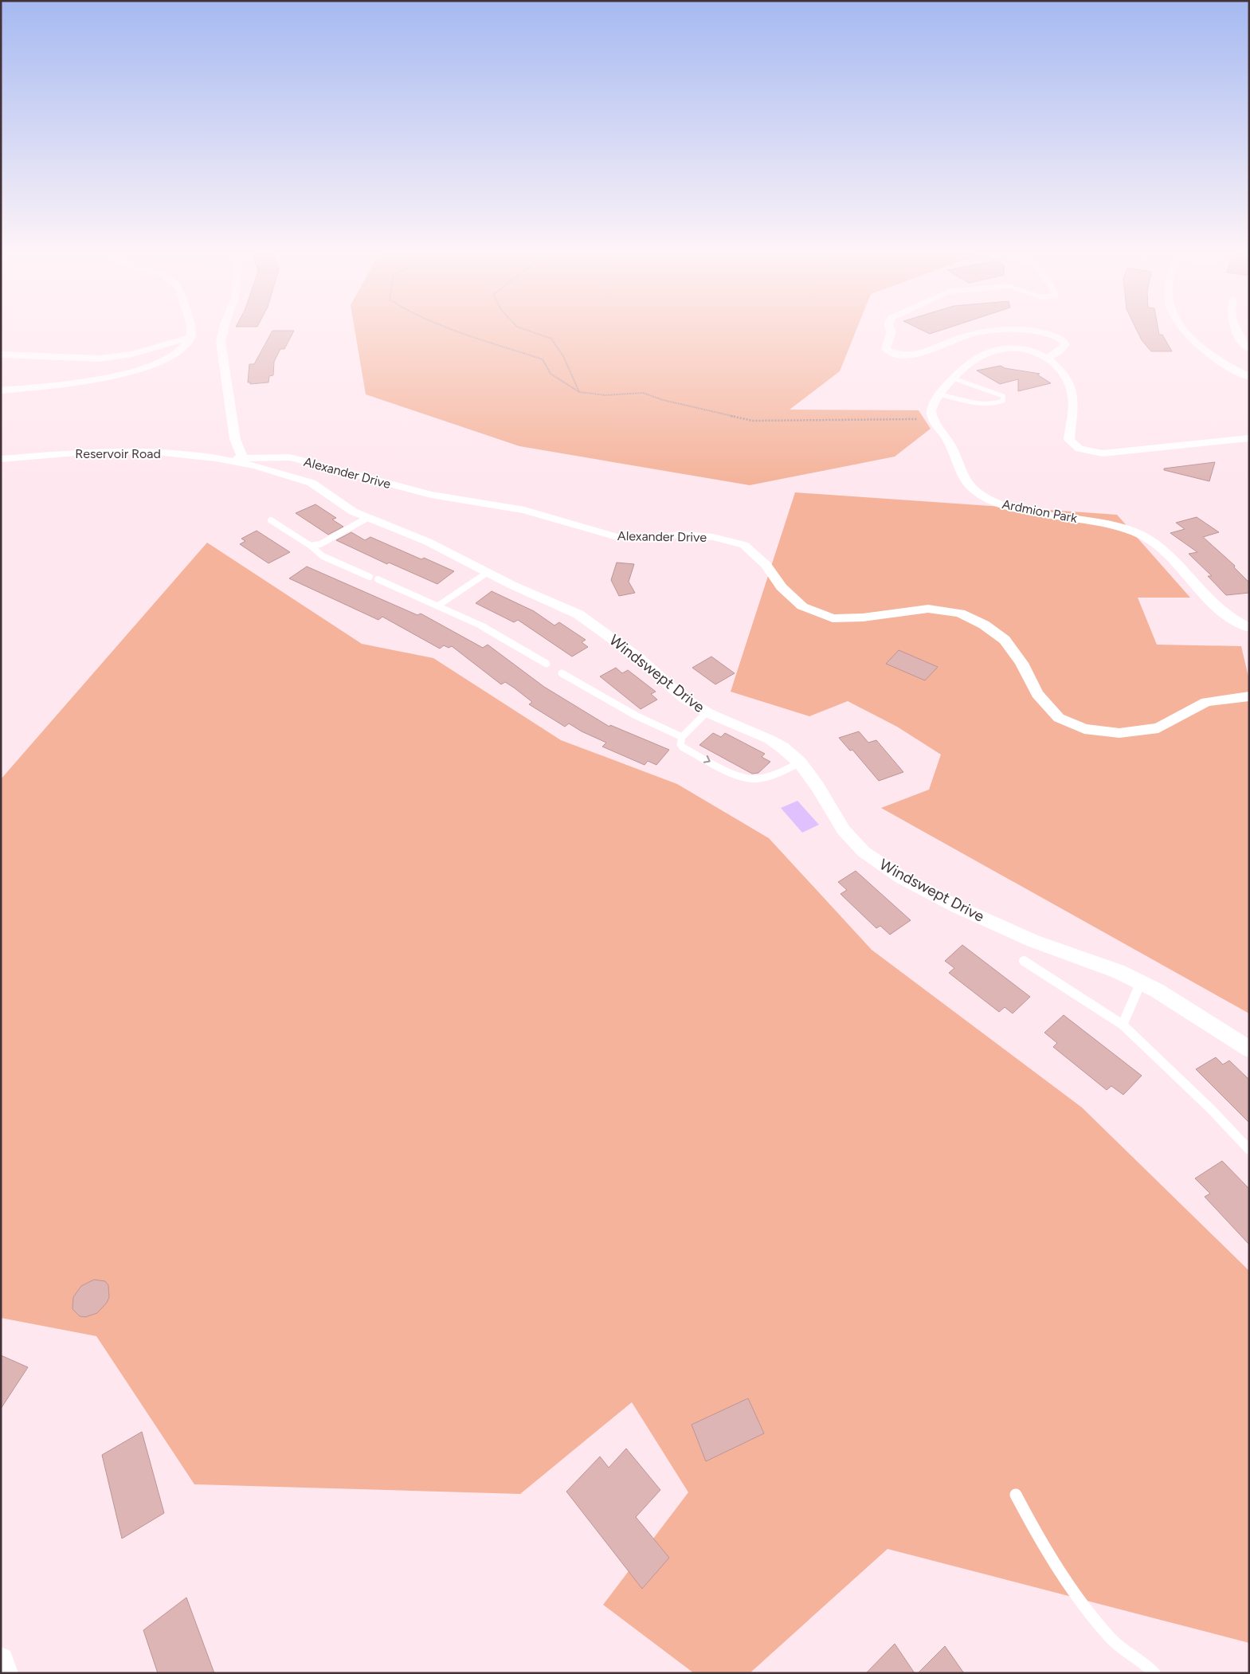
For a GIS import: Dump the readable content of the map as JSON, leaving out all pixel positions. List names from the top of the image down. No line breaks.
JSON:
{"streets":{"street":["Reservoir Road","Alexander Drive","Ardmion Park","Windswept Drive"]},"crossings":[["Reservoir Road","Alexander Drive"],["Reservoir Road","Windswept Drive"],["Alexander Drive","Windswept Drive"]]}
